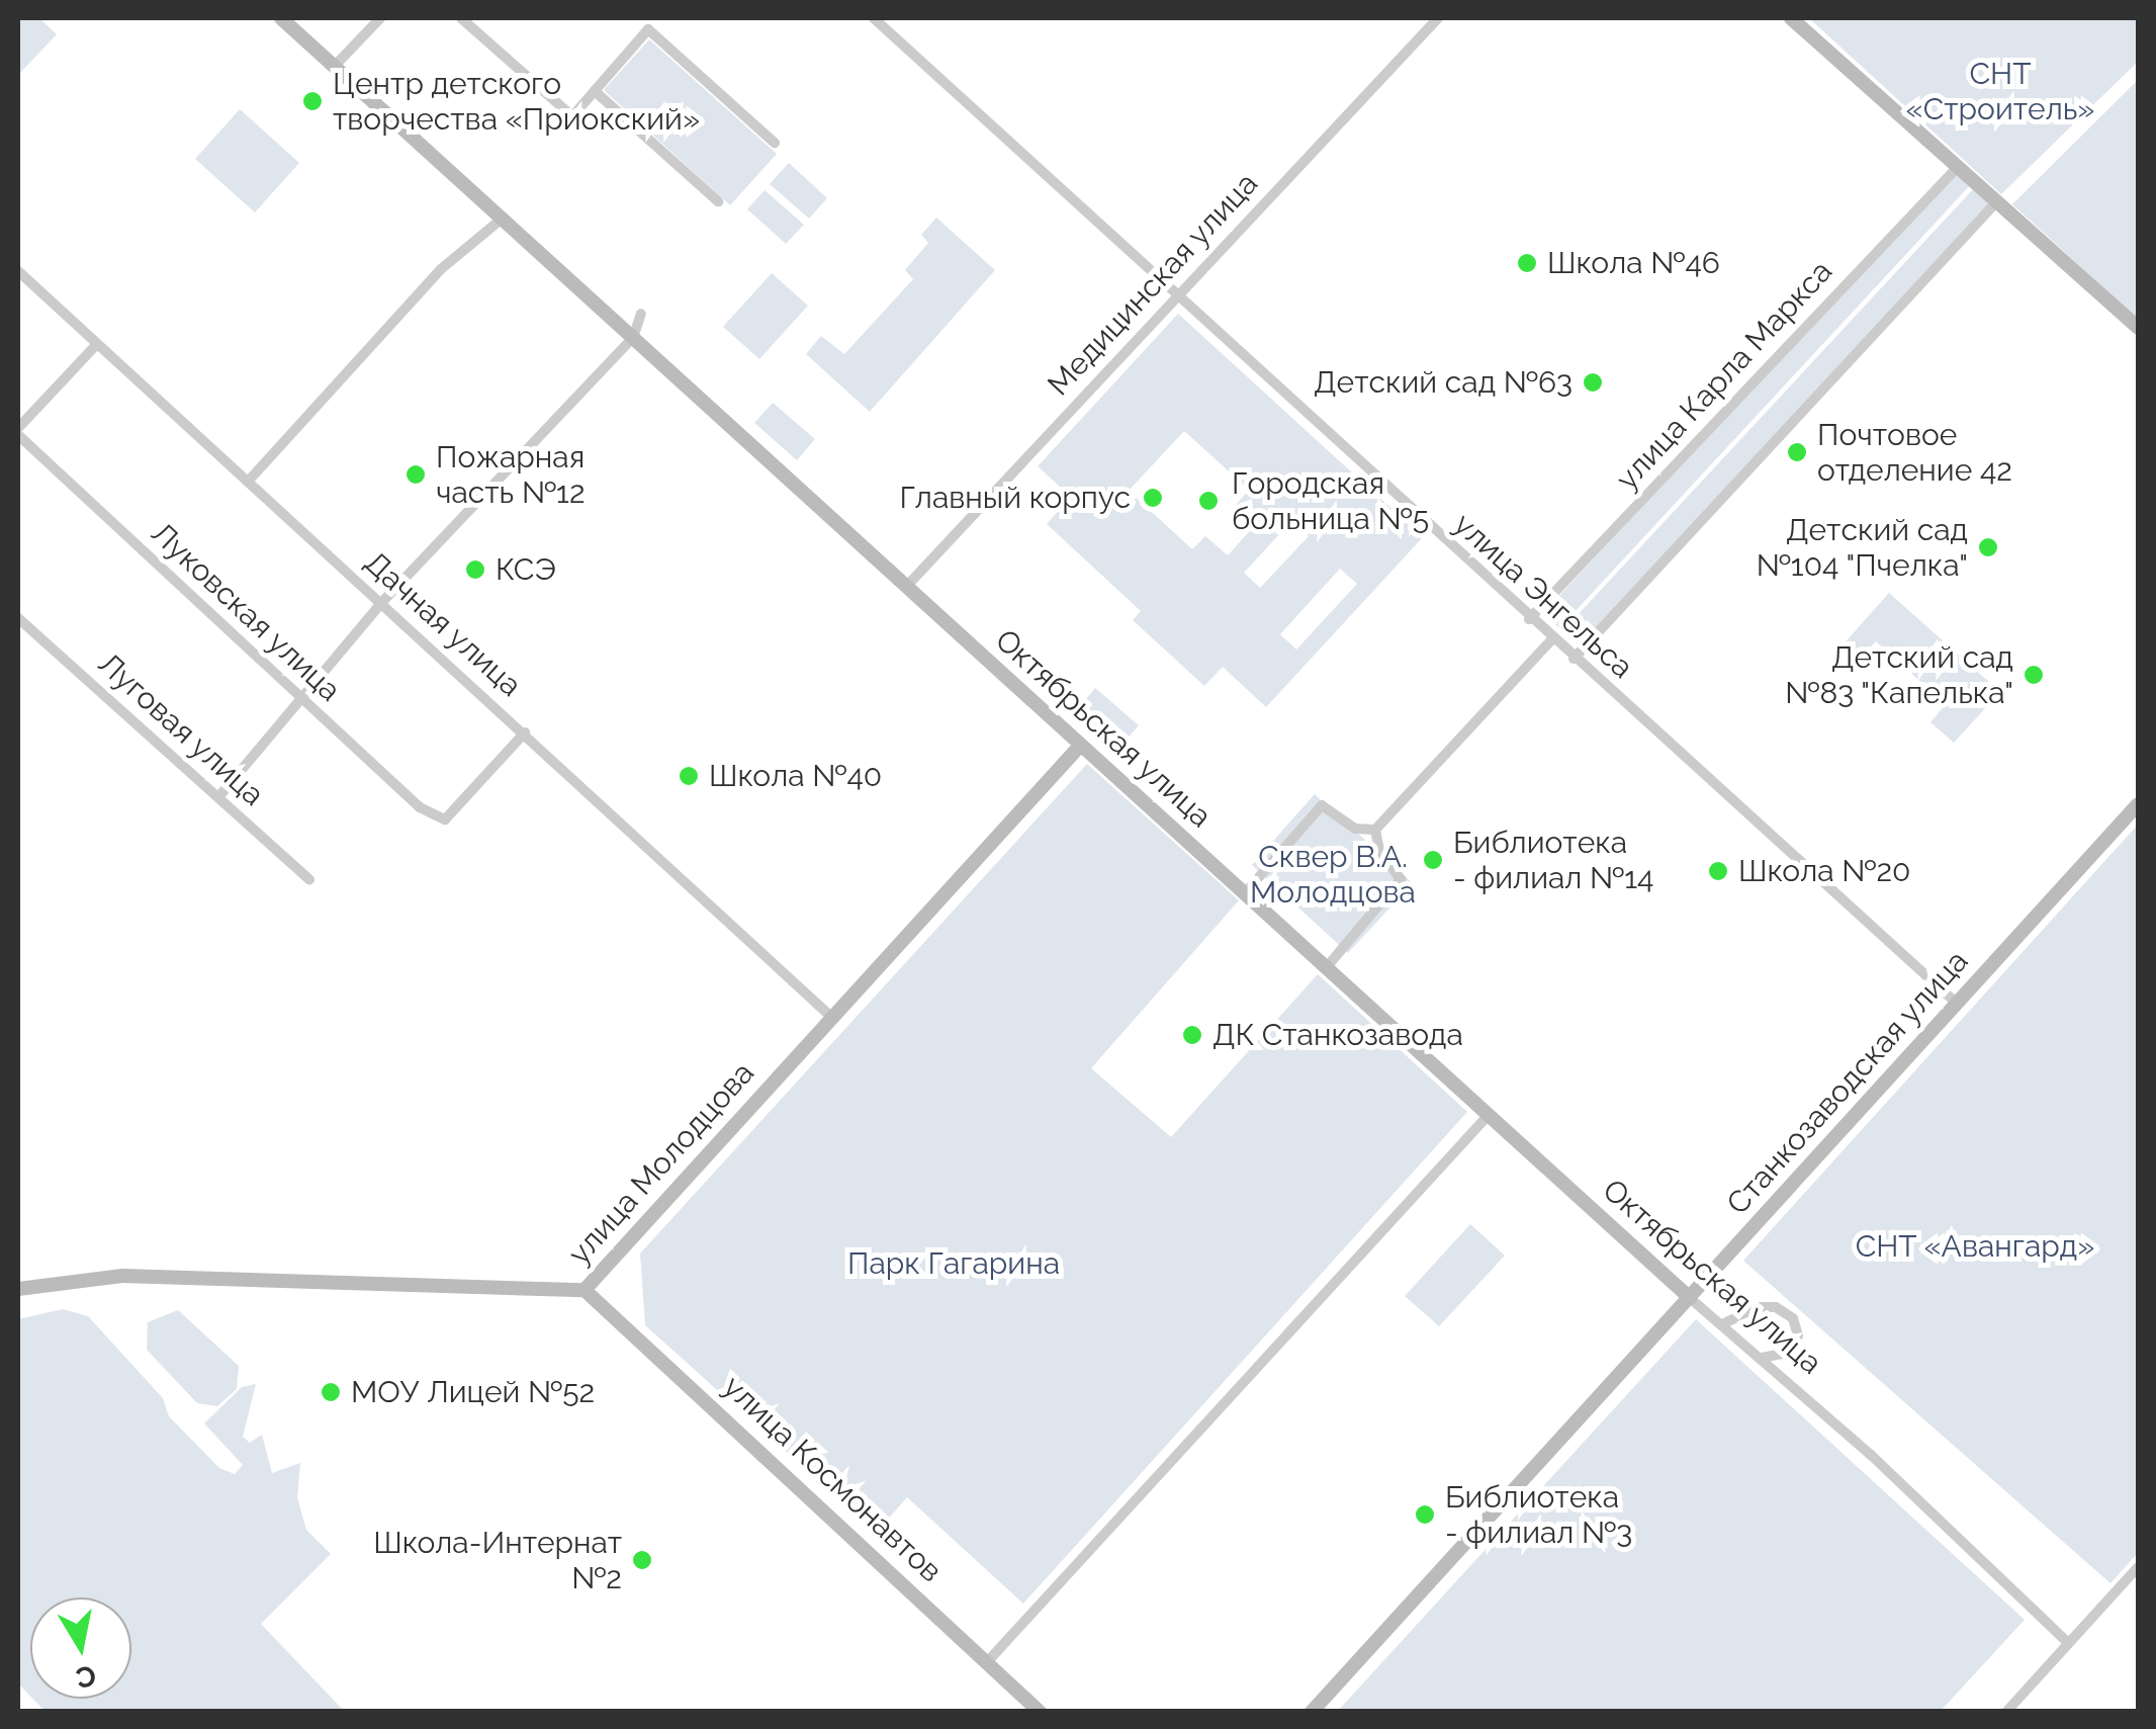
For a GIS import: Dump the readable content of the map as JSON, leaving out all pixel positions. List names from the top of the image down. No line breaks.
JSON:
{"streets":{"street":["Медицинская улица","улица Карла Маркса","улица Энгельса","Луковская улица","Дачная улица","Октябрьская улица","Луговая улица","Станкозаводская улица","улица Молодцова","улица Космонавтов"]},"crossings":[["Медицинская улица","улица Энгельса"],["Медицинская улица","Октябрьская улица"],["улица Карла Маркса","улица Энгельса"],["улица Энгельса","Станкозаводская улица"],["Луковская улица","Дачная улица"],["Дачная улица","улица Молодцова"],["Октябрьская улица","Станкозаводская улица"],["Октябрьская улица","улица Молодцова"],["улица Молодцова","улица Космонавтов"]],"parks":["СНТ «Строитель»","Сквер В.А. Молодцова","СНТ «Авангард»","Парк Гагарина"],"places":["Центр детского творчества «Приокский»","Школа №46","Детский сад №63","Почтовое отделение 42","Пожарная часть №12","Главный корпус","Городская больница №5","Детский сад №104 \"Пчелка\"","КСЭ","Детский сад №83 \"Капелька\"","Школа №40","Библиотека - филиал №14","Школа №20","ДК Станкозавода","МОУ Лицей №52","Библиотека - филиал №3","Школа-Интернат №2"],"north":"bottom"}
